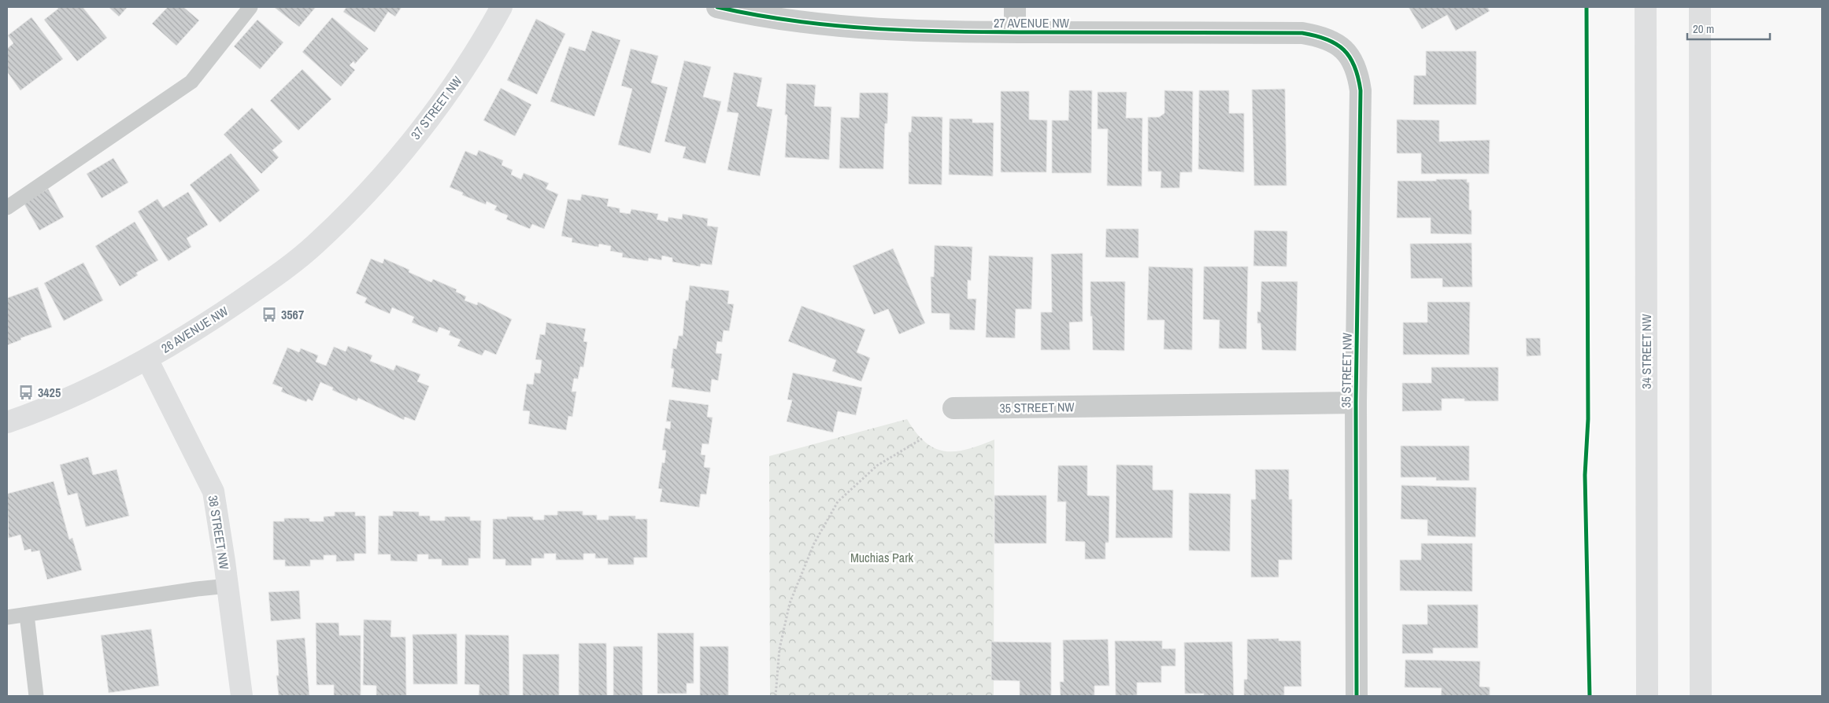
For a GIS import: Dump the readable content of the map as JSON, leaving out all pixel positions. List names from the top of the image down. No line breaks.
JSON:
{"streets":{"main road":["37 STREET NW","26 AVENUE NW","34 STREET NW","38 STREET NW"],"street":["27 AVENUE NW","35 STREET NW"]},"crossings":[["27 AVENUE NW","35 STREET NW"],["37 STREET NW","26 AVENUE NW"],["26 AVENUE NW","38 STREET NW"]],"parks":["Muchias Park"],"places":{"bus stop":["3567","3425"]},"scale_bar":"20 m"}
